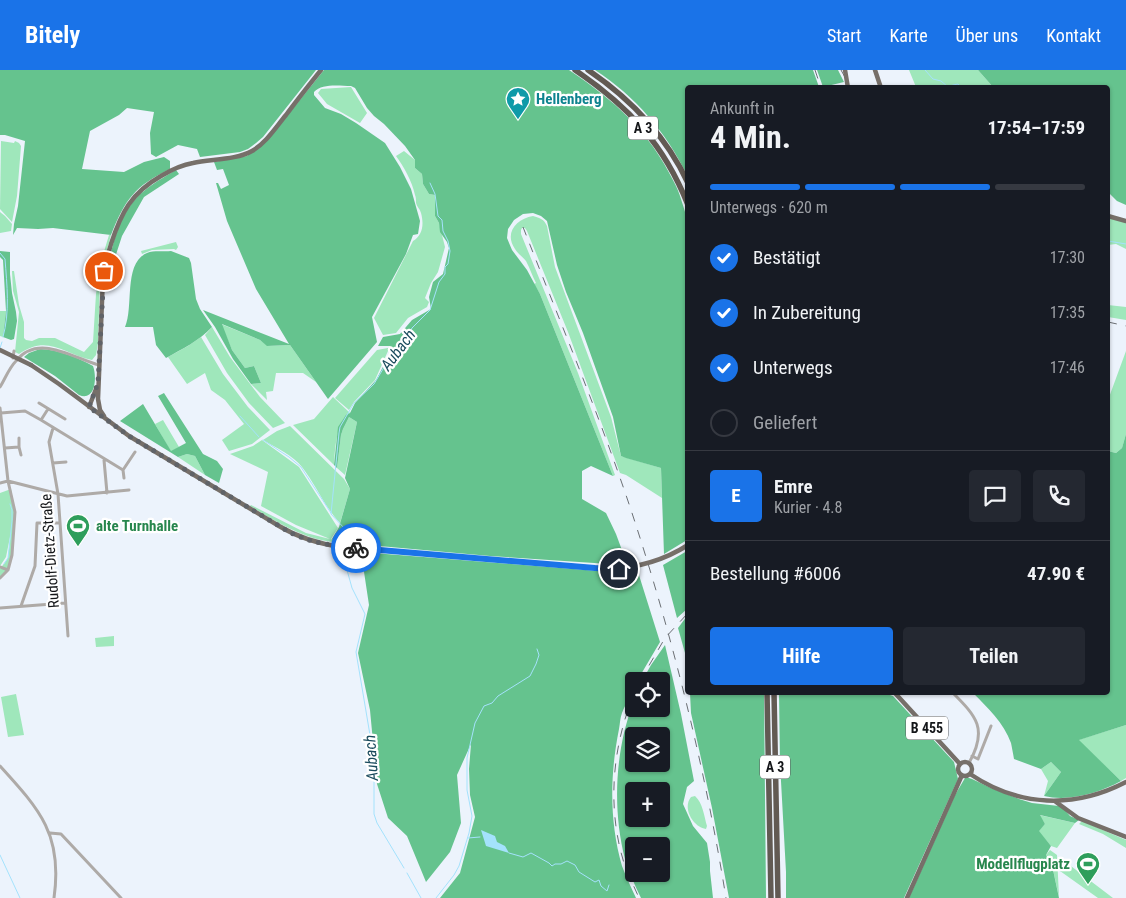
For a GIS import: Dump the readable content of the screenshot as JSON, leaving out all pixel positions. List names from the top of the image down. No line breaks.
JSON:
{"streets":{"highway":["A 3"],"main road":["B 455"],"street":["Rudolf-Dietz-Straße"]},"water":["Aubach"],"places":{"place":["Hellenberg"],"sports":["alte Turnhalle","Modellflugplatz"]},"page":{"header":"Bitely","nav":["Start","Karte","Über uns","Kontakt"],"heading":["4 Min.","Ankunft in","17:54–17:59"],"panel":["Emre","Kurier · 4.8","Bestellung #6006","47.90 €"],"bar":"Unterwegs · 620 m","list":[["Bestätigt","17:30"],["In Zubereitung","17:35"],["Unterwegs","17:46"],"Geliefert"],"round":"E","buttons":["Hilfe","Teilen"],"map_buttons":["+","−"]}}
